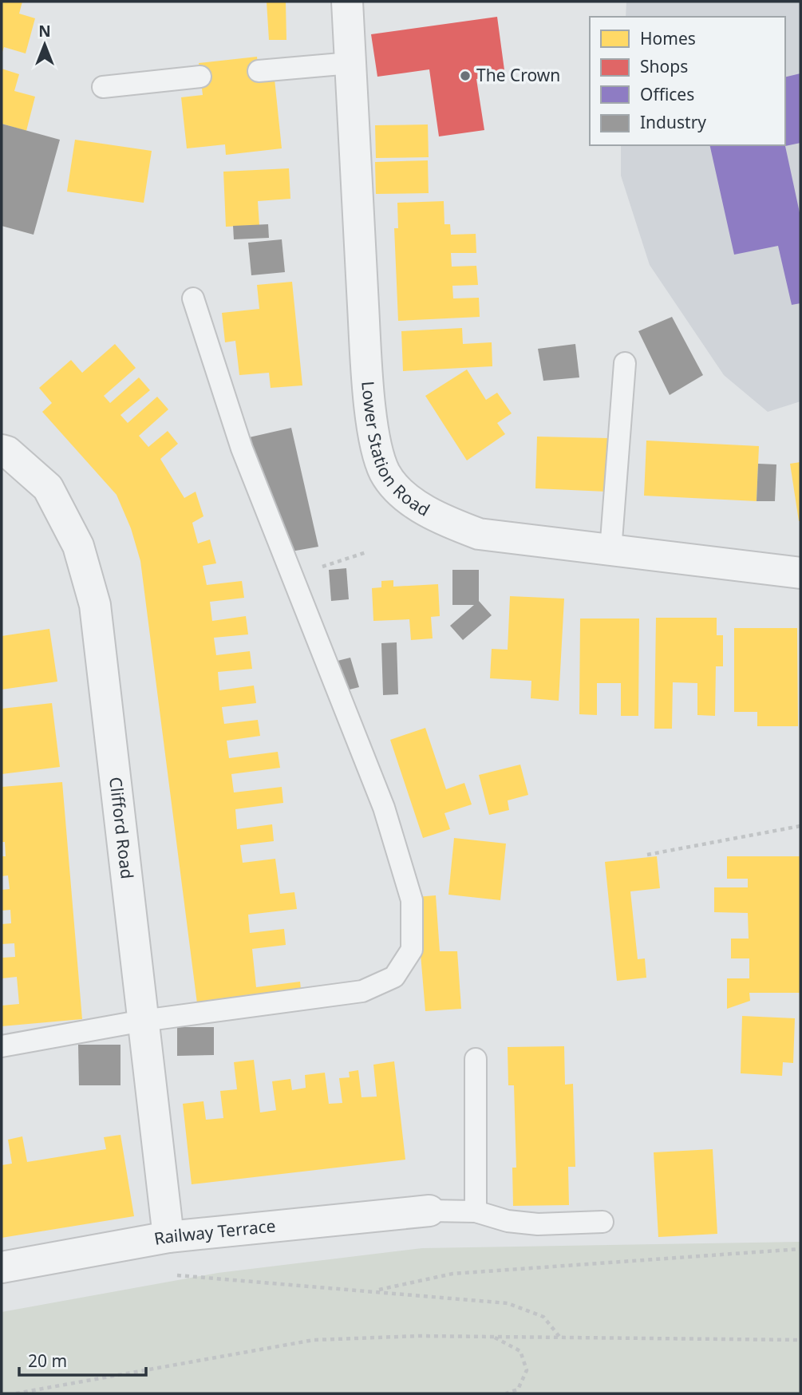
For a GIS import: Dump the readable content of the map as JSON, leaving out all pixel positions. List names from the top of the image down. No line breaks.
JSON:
{"streets":{"street":["Lower Station Road","Clifford Road","Railway Terrace"]},"crossings":[["Clifford Road","Railway Terrace"]],"places":["The Crown"],"legend":["Homes","Shops","Offices","Industry"],"scale_bar":"20 m","north":"top"}
